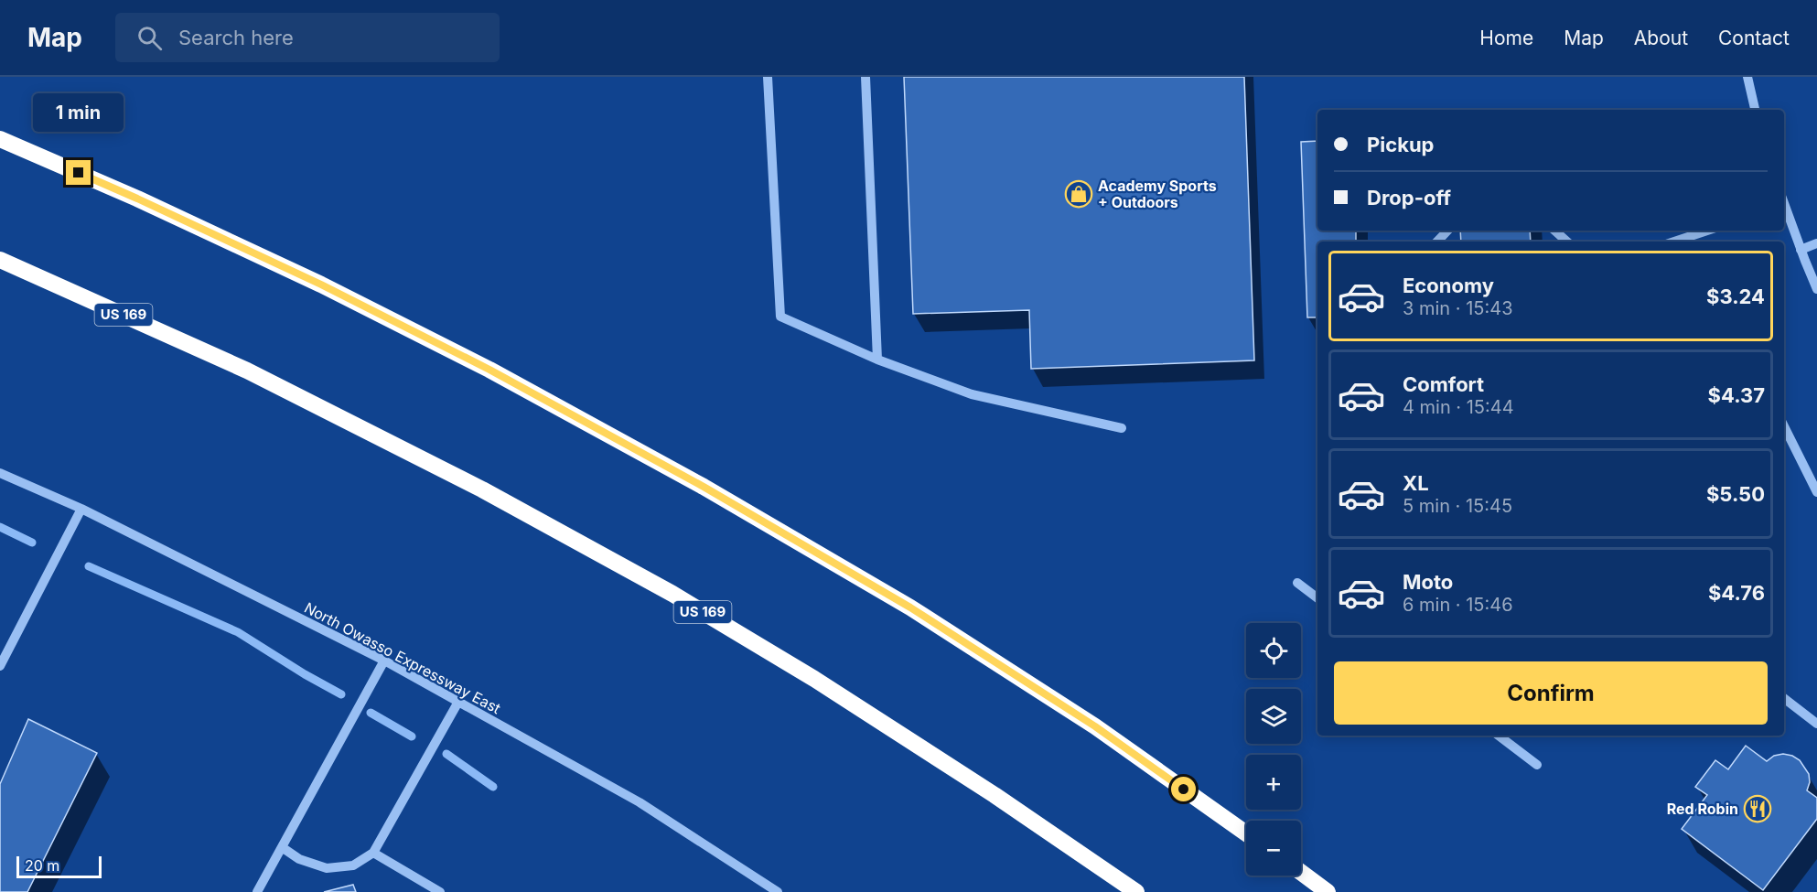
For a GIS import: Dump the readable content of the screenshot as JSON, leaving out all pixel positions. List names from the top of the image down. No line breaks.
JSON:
{"streets":{"highway":["US 169"],"street":["North Owasso Expressway East"]},"places":{"shop":["Academy Sports + Outdoors"],"restaurant":["Red Robin"]},"scale_bar":"20 m","page":{"header":"Map","search":"Search here","nav":["Home","Map","About","Contact"],"bubble":"1 min","banner":["Pickup","Drop-off"],"list":[{"name":"Economy","note":"3 min · 15:43","value":"$3.24"},{"name":"Comfort","note":"4 min · 15:44","value":"$4.37"},{"name":"XL","note":"5 min · 15:45","value":"$5.50"},{"name":"Moto","note":"6 min · 15:46","value":"$4.76"}],"map_buttons":["+","−"],"buttons":"Confirm","scale":"20 m"}}
